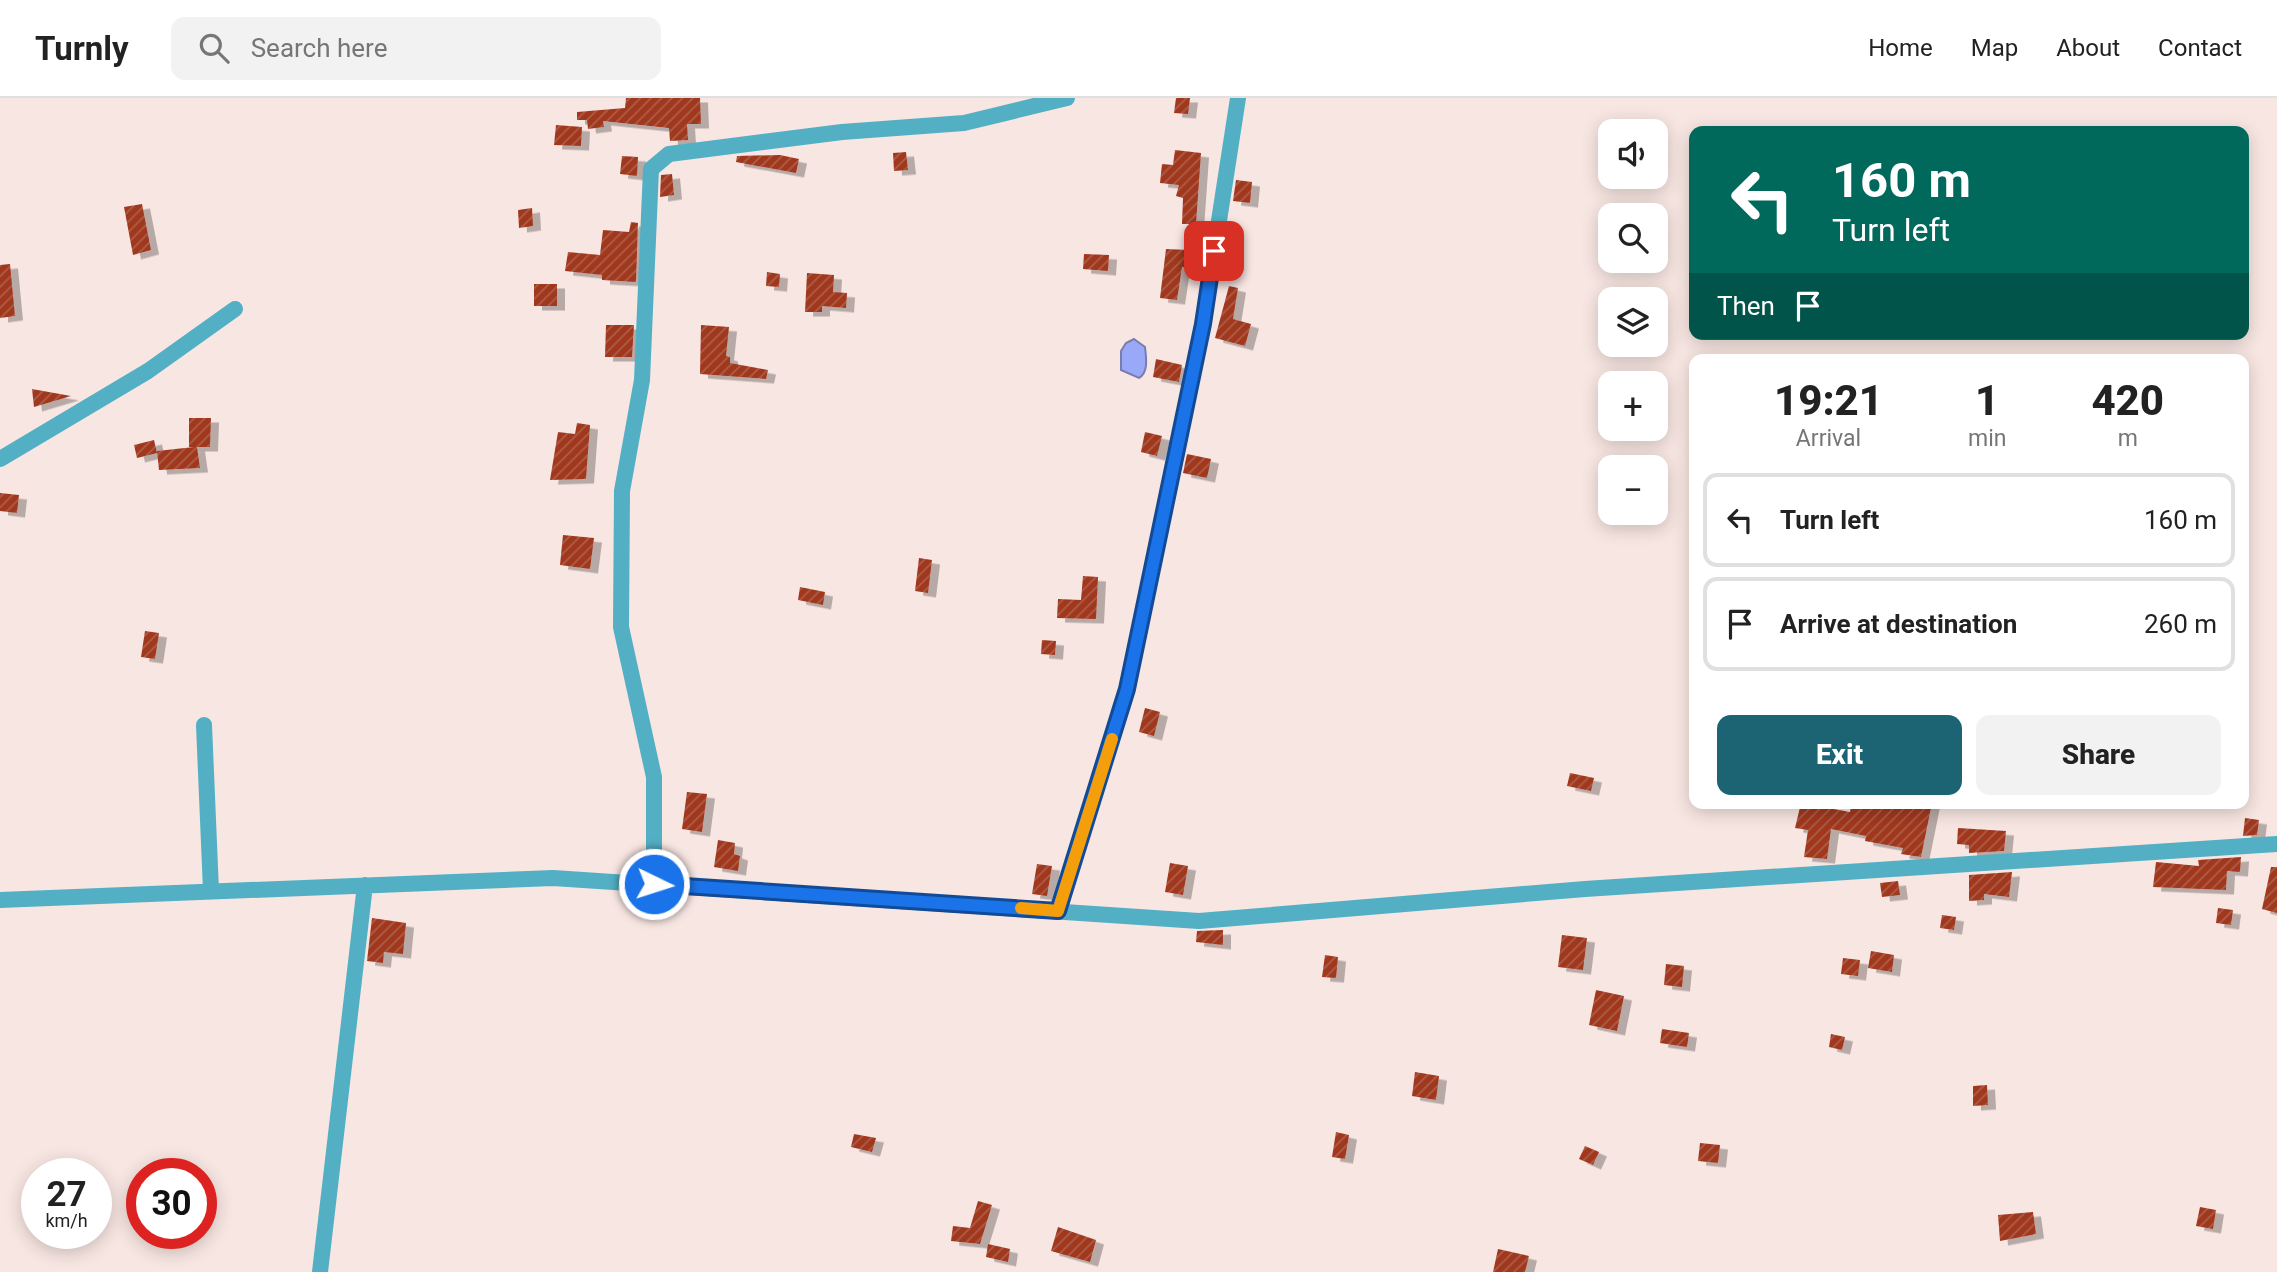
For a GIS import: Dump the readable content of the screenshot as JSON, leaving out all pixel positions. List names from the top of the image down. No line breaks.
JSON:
{"page":{"header":"Turnly","search":"Search here","nav":["Home","Map","About","Contact"],"map_buttons":["+","−"],"turn":["160 m","Turn left"],"then":"Then","eta":["19:21","Arrival","1","min","420","m"],"list":[{"name":"Turn left","value":"160 m"},{"name":"Arrive at destination","value":"260 m"}],"buttons":["Exit","Share"],"speed":"27 km/h","limit":"30"}}
